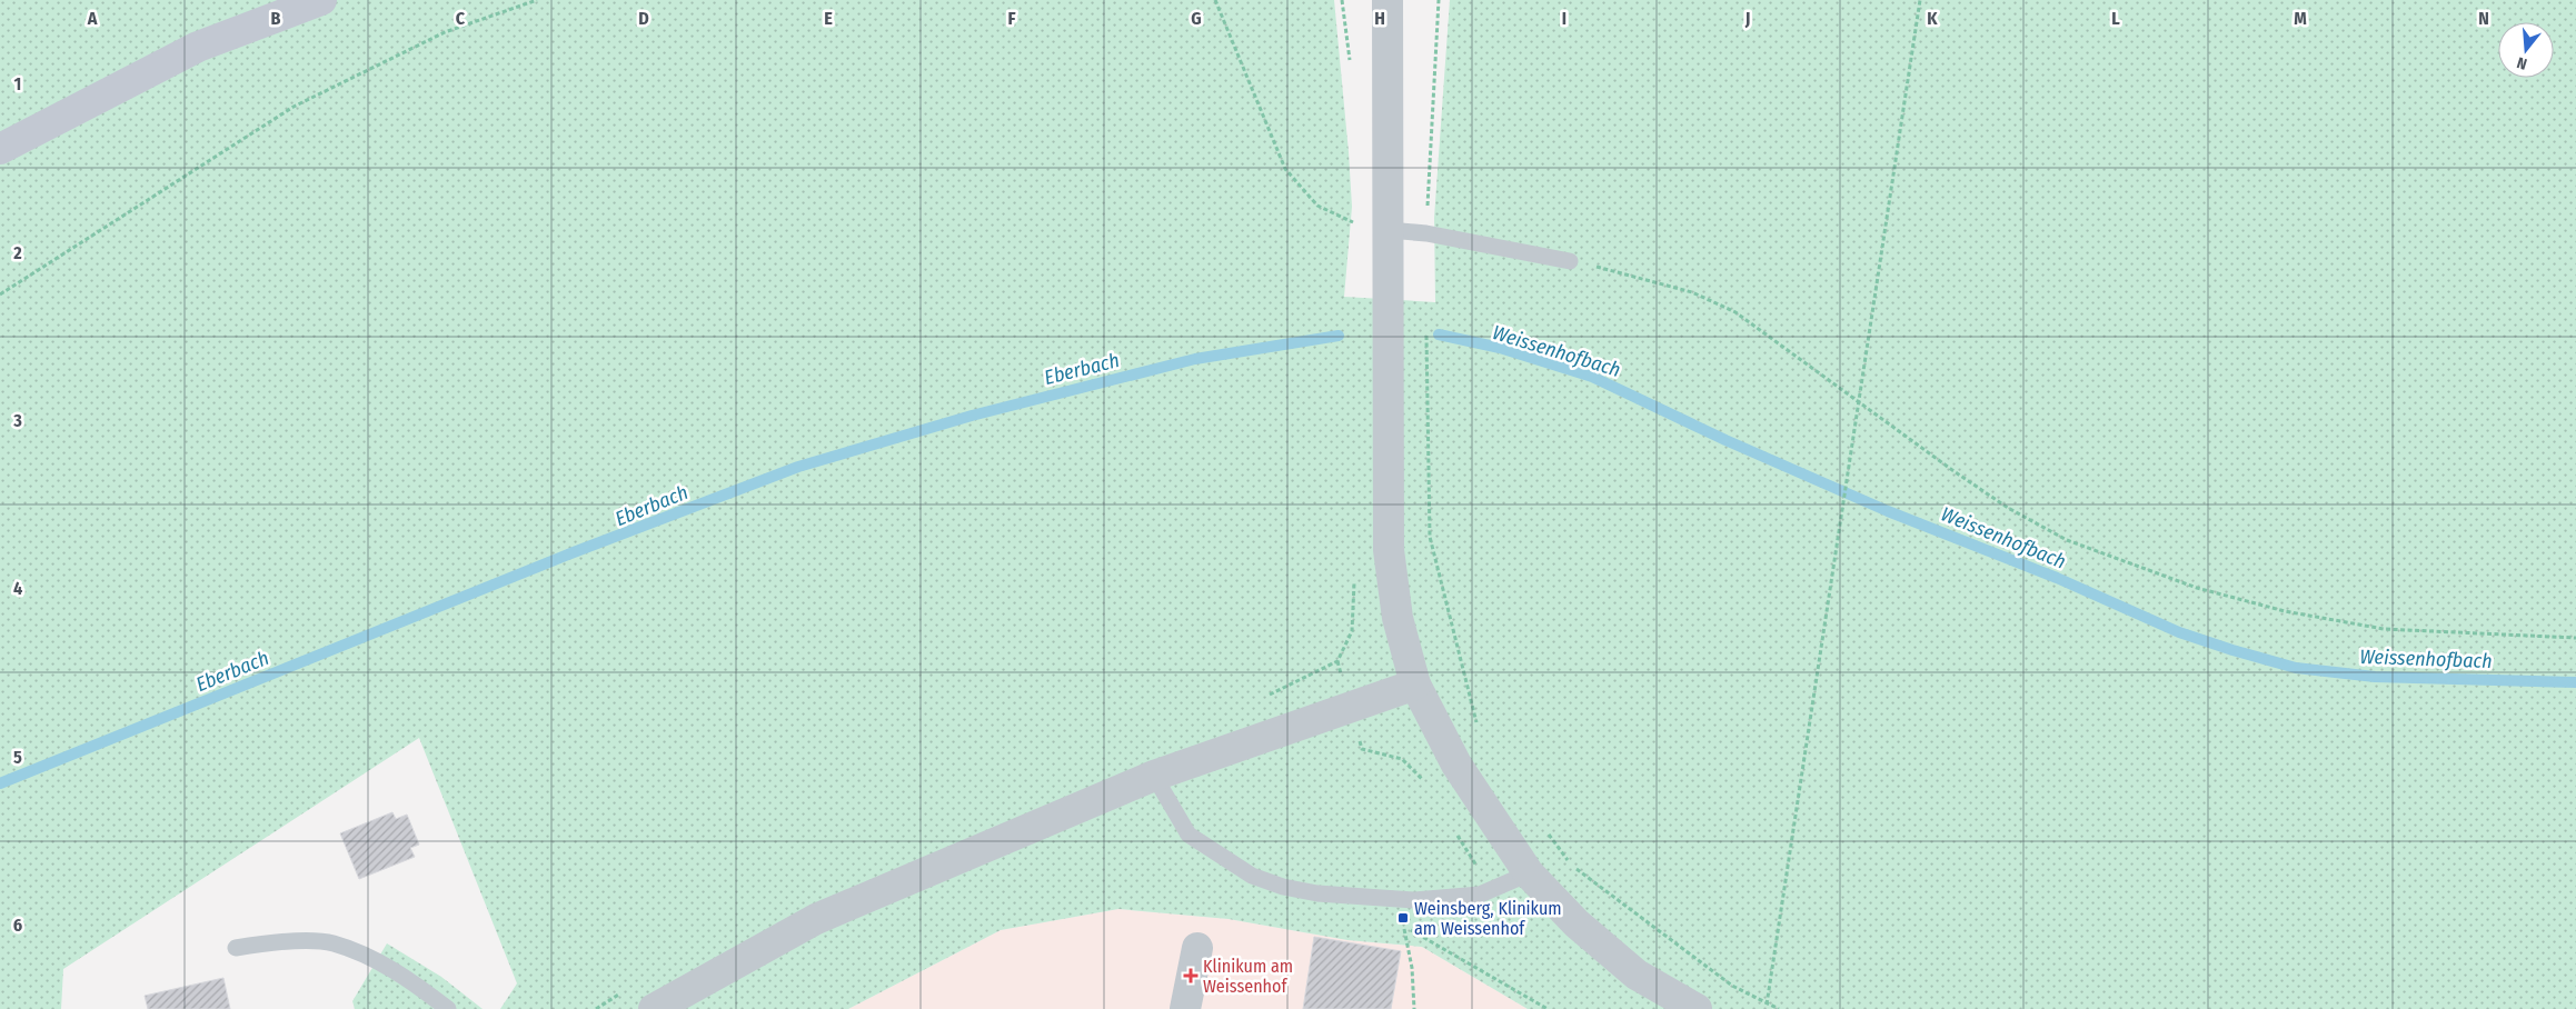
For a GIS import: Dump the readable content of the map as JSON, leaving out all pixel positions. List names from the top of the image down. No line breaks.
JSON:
{"water":["Weissenhofbach","Eberbach"],"places":{"transit":["Weinsberg, Klinikum am Weissenhof"],"health":["Klinikum am Weissenhof"]},"north":"bottom","grid":{"columns":["A","B","C","D","E","F","G","H","I","J","K","L","M","N"],"rows":["1","2","3","4","5","6"]}}
